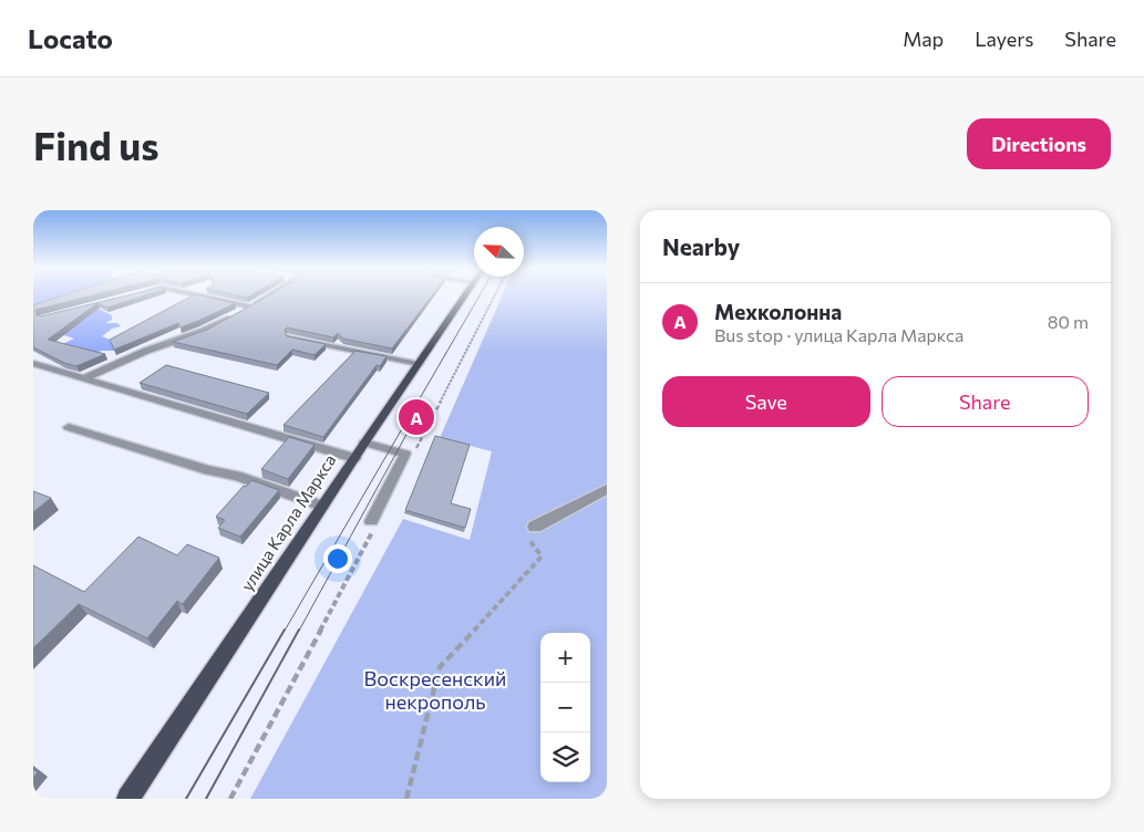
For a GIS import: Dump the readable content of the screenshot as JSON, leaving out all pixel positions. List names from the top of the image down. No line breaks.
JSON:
{"streets":{"main road":["улица Карла Маркса"]},"parks":["Воскресенский некрополь"],"north":"top left","page":{"header":"Locato","nav":["Map","Layers","Share"],"buttons":["Directions",["Save","Share"]],"title":"Find us","heading":"Nearby","list":[{"mark":"A","name":"Мехколонна","note":"Bus stop · улица Карла Маркса","value":"80 m"}],"pins":"A","map_buttons":["+","−"]}}
